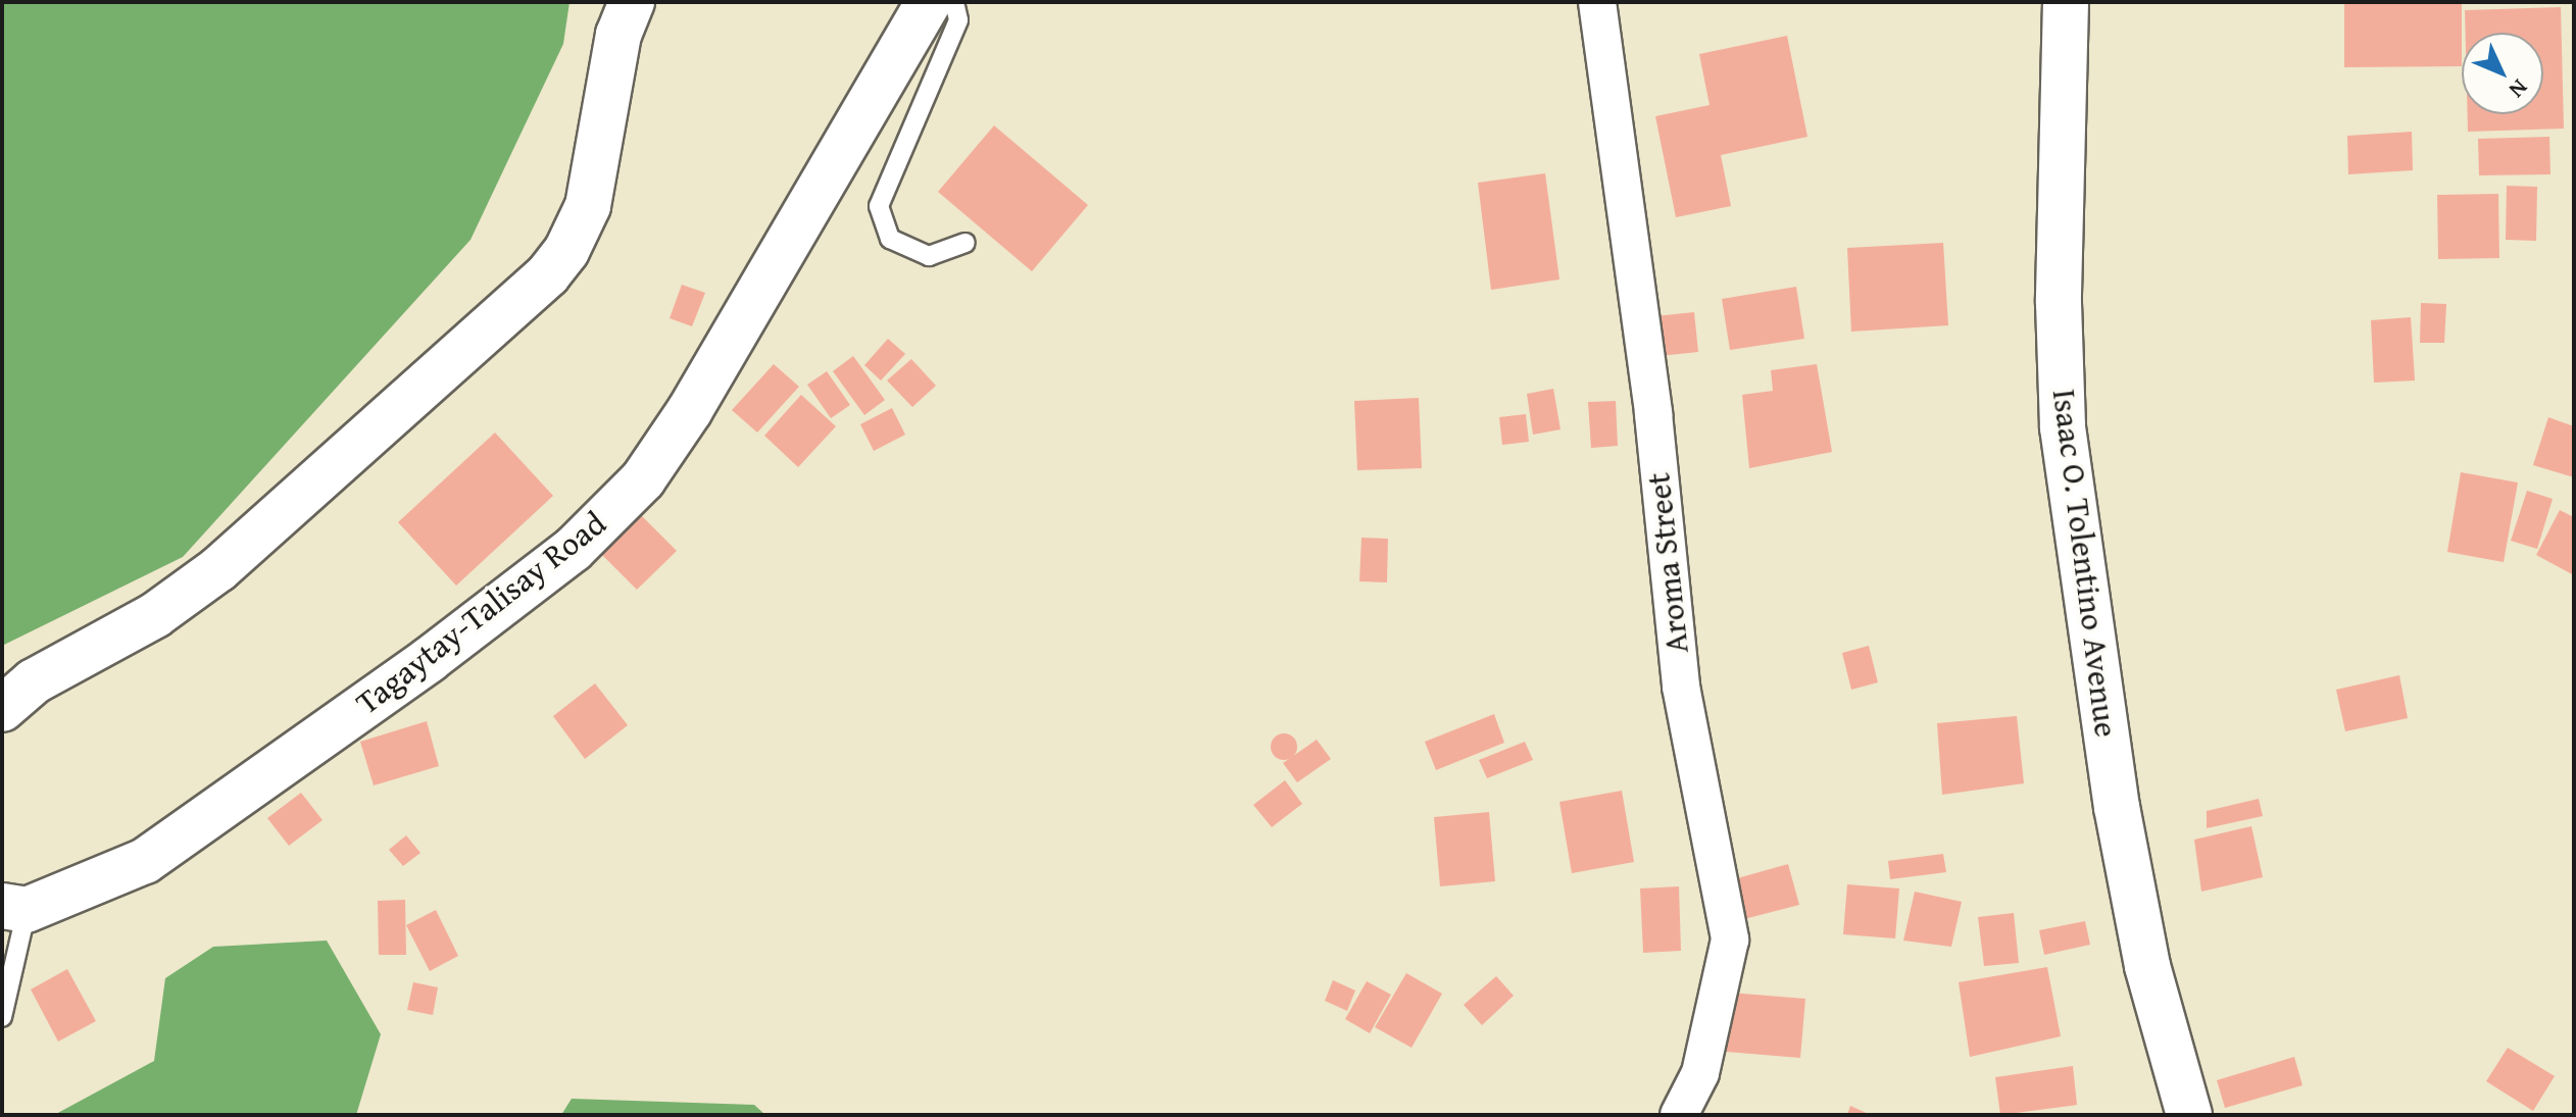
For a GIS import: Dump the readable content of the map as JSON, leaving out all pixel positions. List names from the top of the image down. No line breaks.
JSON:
{"streets":{"main road":["Isaac O. Tolentino Avenue","Tagaytay-Talisay Road"],"street":["Aroma Street"]},"north":"bottom right"}
